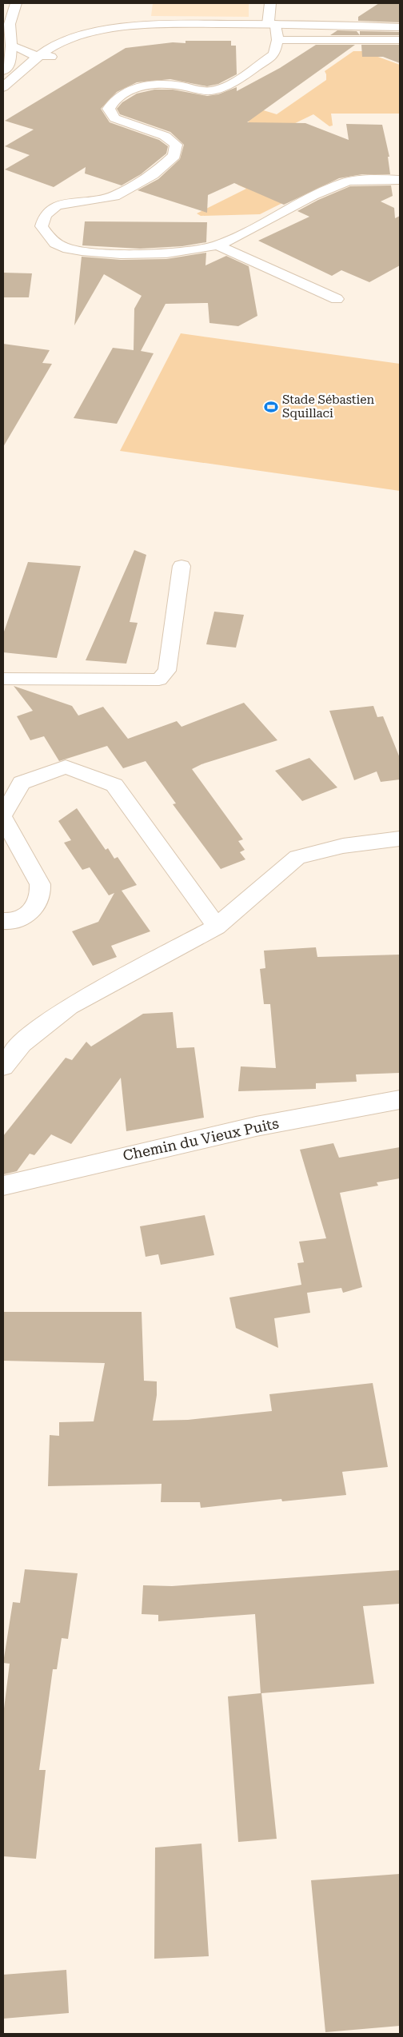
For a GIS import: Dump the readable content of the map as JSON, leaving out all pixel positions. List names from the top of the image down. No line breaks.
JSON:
{"streets":{"street":["Chemin du Vieux Puits"]},"places":{"sports":["Stade Sébastien Squillaci"]}}
